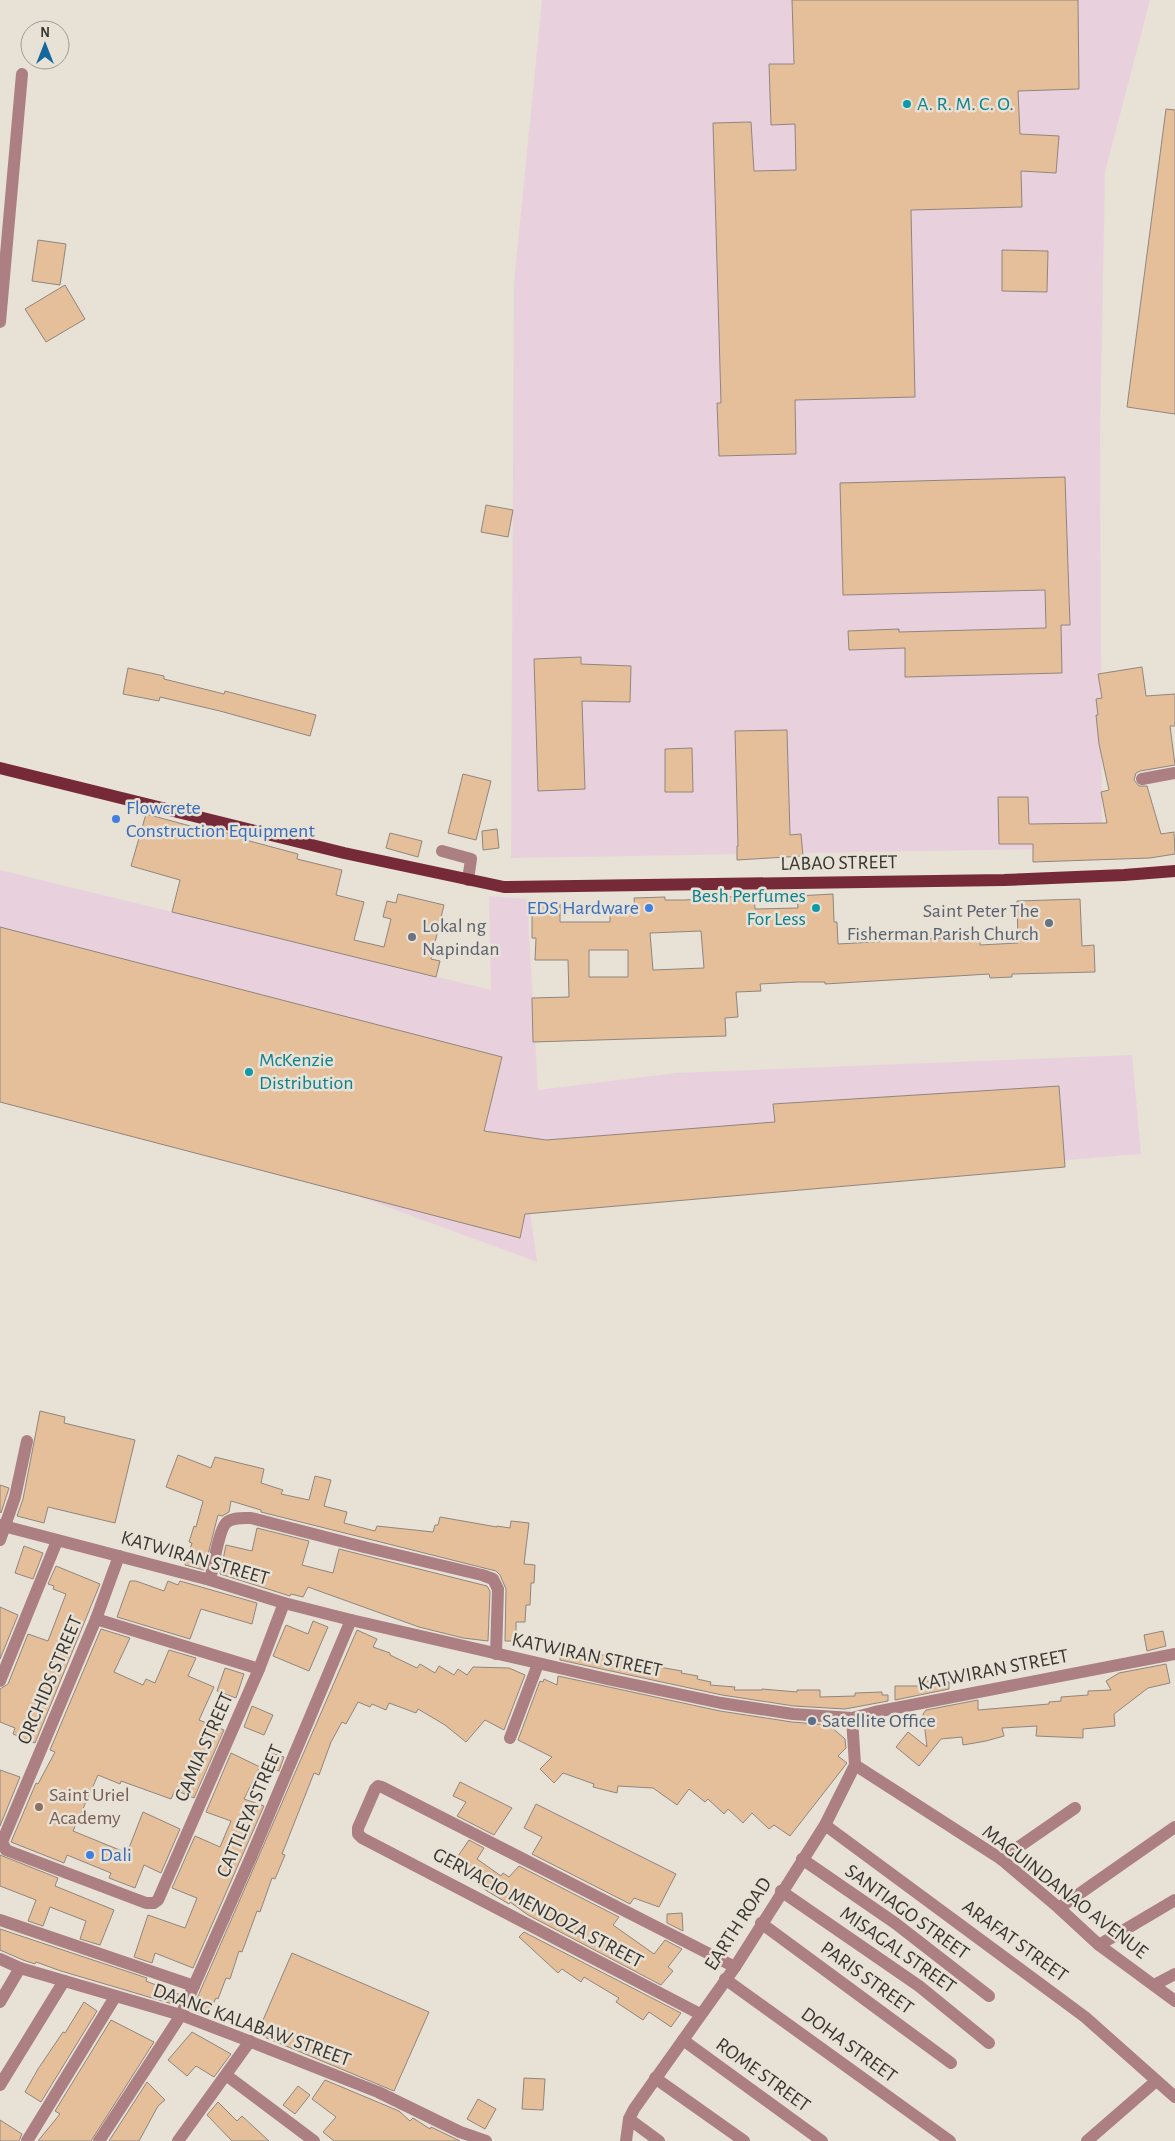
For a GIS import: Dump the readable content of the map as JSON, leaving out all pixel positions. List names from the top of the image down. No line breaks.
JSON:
{"streets":{"main road":["LABAO STREET"],"street":["KATWIRAN STREET","ORCHIDS STREET","CAMIA STREET","CATTLEYA STREET","MAGUINDANAO AVENUE","GERVACIO MENDOZA STREET","SANTIAGO STREET","EARTH ROAD","ARAFAT STREET","MISAGAL STREET","PARIS STREET","DAANG KALABAW STREET","DOHA STREET","ROME STREET"]},"crossings":[["KATWIRAN STREET","ORCHIDS STREET"],["KATWIRAN STREET","CAMIA STREET"],["KATWIRAN STREET","CATTLEYA STREET"],["ORCHIDS STREET","CAMIA STREET"],["CATTLEYA STREET","DAANG KALABAW STREET"],["MAGUINDANAO AVENUE","EARTH ROAD"],["GERVACIO MENDOZA STREET","EARTH ROAD"],["SANTIAGO STREET","EARTH ROAD"],["EARTH ROAD","ARAFAT STREET"],["EARTH ROAD","MISAGAL STREET"],["EARTH ROAD","PARIS STREET"],["EARTH ROAD","DOHA STREET"],["EARTH ROAD","ROME STREET"]],"places":["A. R. M. C. O.","Flowcrete Construction Equipment","EDS Hardware","Besh Perfumes For Less","Saint Peter The Fisherman Parish Church","Lokal ng Napindan","McKenzie Distribution","Satellite Office","Saint Uriel Academy","Dali"],"north":"top"}
